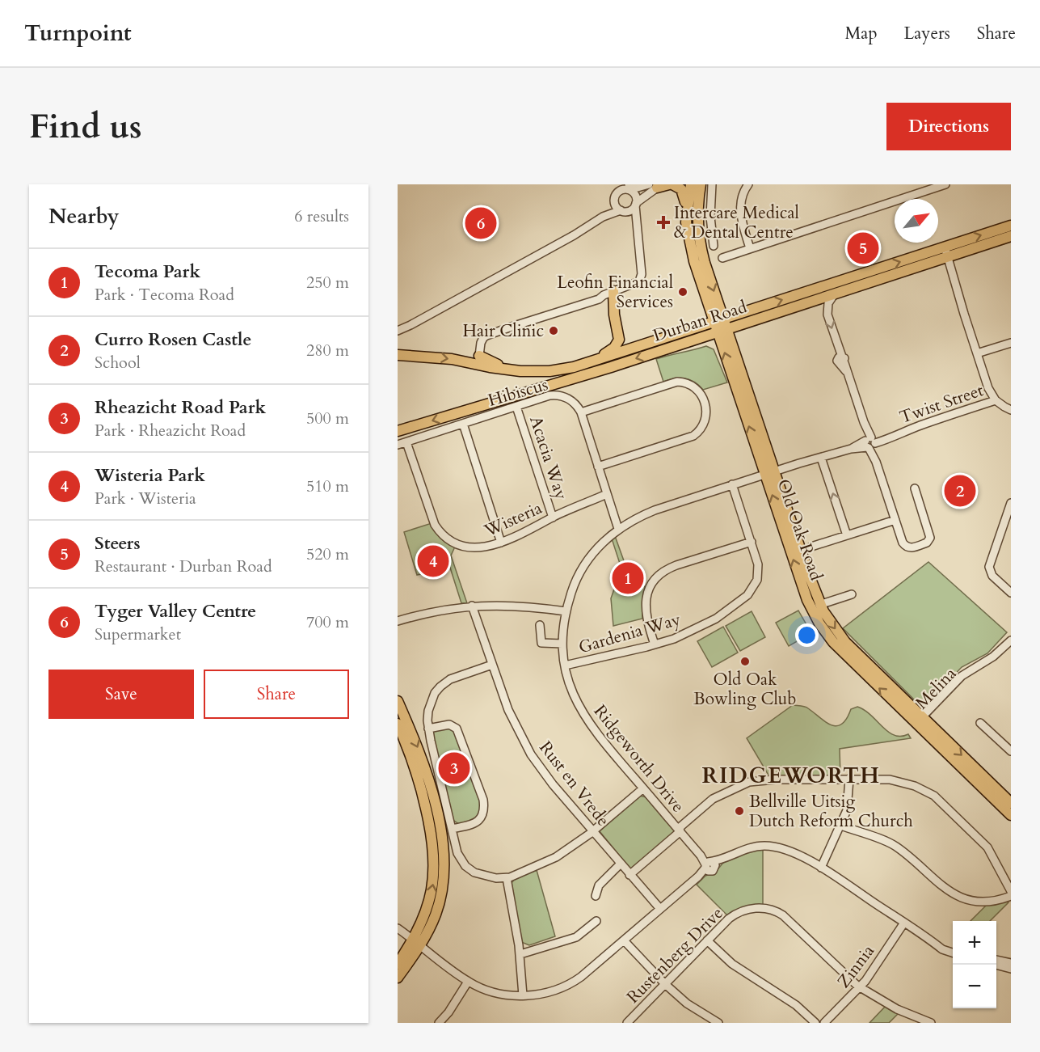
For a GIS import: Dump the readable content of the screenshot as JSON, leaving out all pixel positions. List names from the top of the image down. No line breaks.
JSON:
{"streets":{"main road":["Durban Road","Old Oak Road"],"street":["Hibiscus","Twist Street","Acacia Way","Wisteria","Gardenia Way","Melina","Ridgeworth Drive","Rust en Vrede","Rustenberg Drive","Zinnia"]},"crossings":[["Durban Road","Old Oak Road"],["Hibiscus","Acacia Way"],["Hibiscus","Wisteria"],["Twist Street","Old Oak Road"],["Twist Street","Ridgeworth Drive"],["Acacia Way","Wisteria"],["Old Oak Road","Melina"],["Old Oak Road","Ridgeworth Drive"],["Gardenia Way","Ridgeworth Drive"],["Rustenberg Drive","Zinnia"]],"districts":["RIDGEWORTH"],"places":{"health":["Intercare Medical & Dental Centre"],"other":["Leofin Financial Services","Hair Clinic","Old Oak Bowling Club","Bellville Uitsig Dutch Reform Church"]},"north":"top right","page":{"header":"Turnpoint","nav":["Map","Layers","Share"],"buttons":["Directions",["Save","Share"]],"title":"Find us","heading":["Nearby","6 results"],"pins":["6","5","2","4","1","3"],"list":[{"mark":"1","name":"Tecoma Park","note":"Park · Tecoma Road","value":"250 m"},{"mark":"2","name":"Curro Rosen Castle","note":"School","value":"280 m"},{"mark":"3","name":"Rheazicht Road Park","note":"Park · Rheazicht Road","value":"500 m"},{"mark":"4","name":"Wisteria Park","note":"Park · Wisteria","value":"510 m"},{"mark":"5","name":"Steers","note":"Restaurant · Durban Road","value":"520 m"},{"mark":"6","name":"Tyger Valley Centre","note":"Supermarket","value":"700 m"}],"map_buttons":["+","−"]}}
